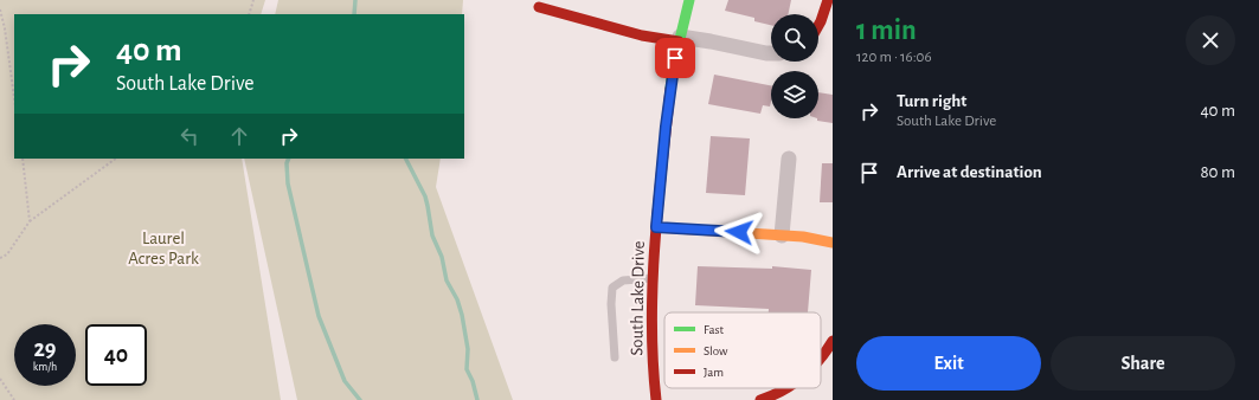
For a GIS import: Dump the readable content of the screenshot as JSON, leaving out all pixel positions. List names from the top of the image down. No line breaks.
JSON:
{"streets":{"street":["South Lake Drive"]},"parks":["Laurel Acres Park"],"legend":["Fast","Slow","Jam"],"page":{"heading":["1 min","120 m · 16:06"],"turn":["40 m","South Lake Drive"],"list":[{"name":"Turn right","note":"South Lake Drive","value":"40 m"},{"name":"Arrive at destination","value":"80 m"}],"speed":"29 km/h","limit":"40","buttons":["Exit","Share"]}}
